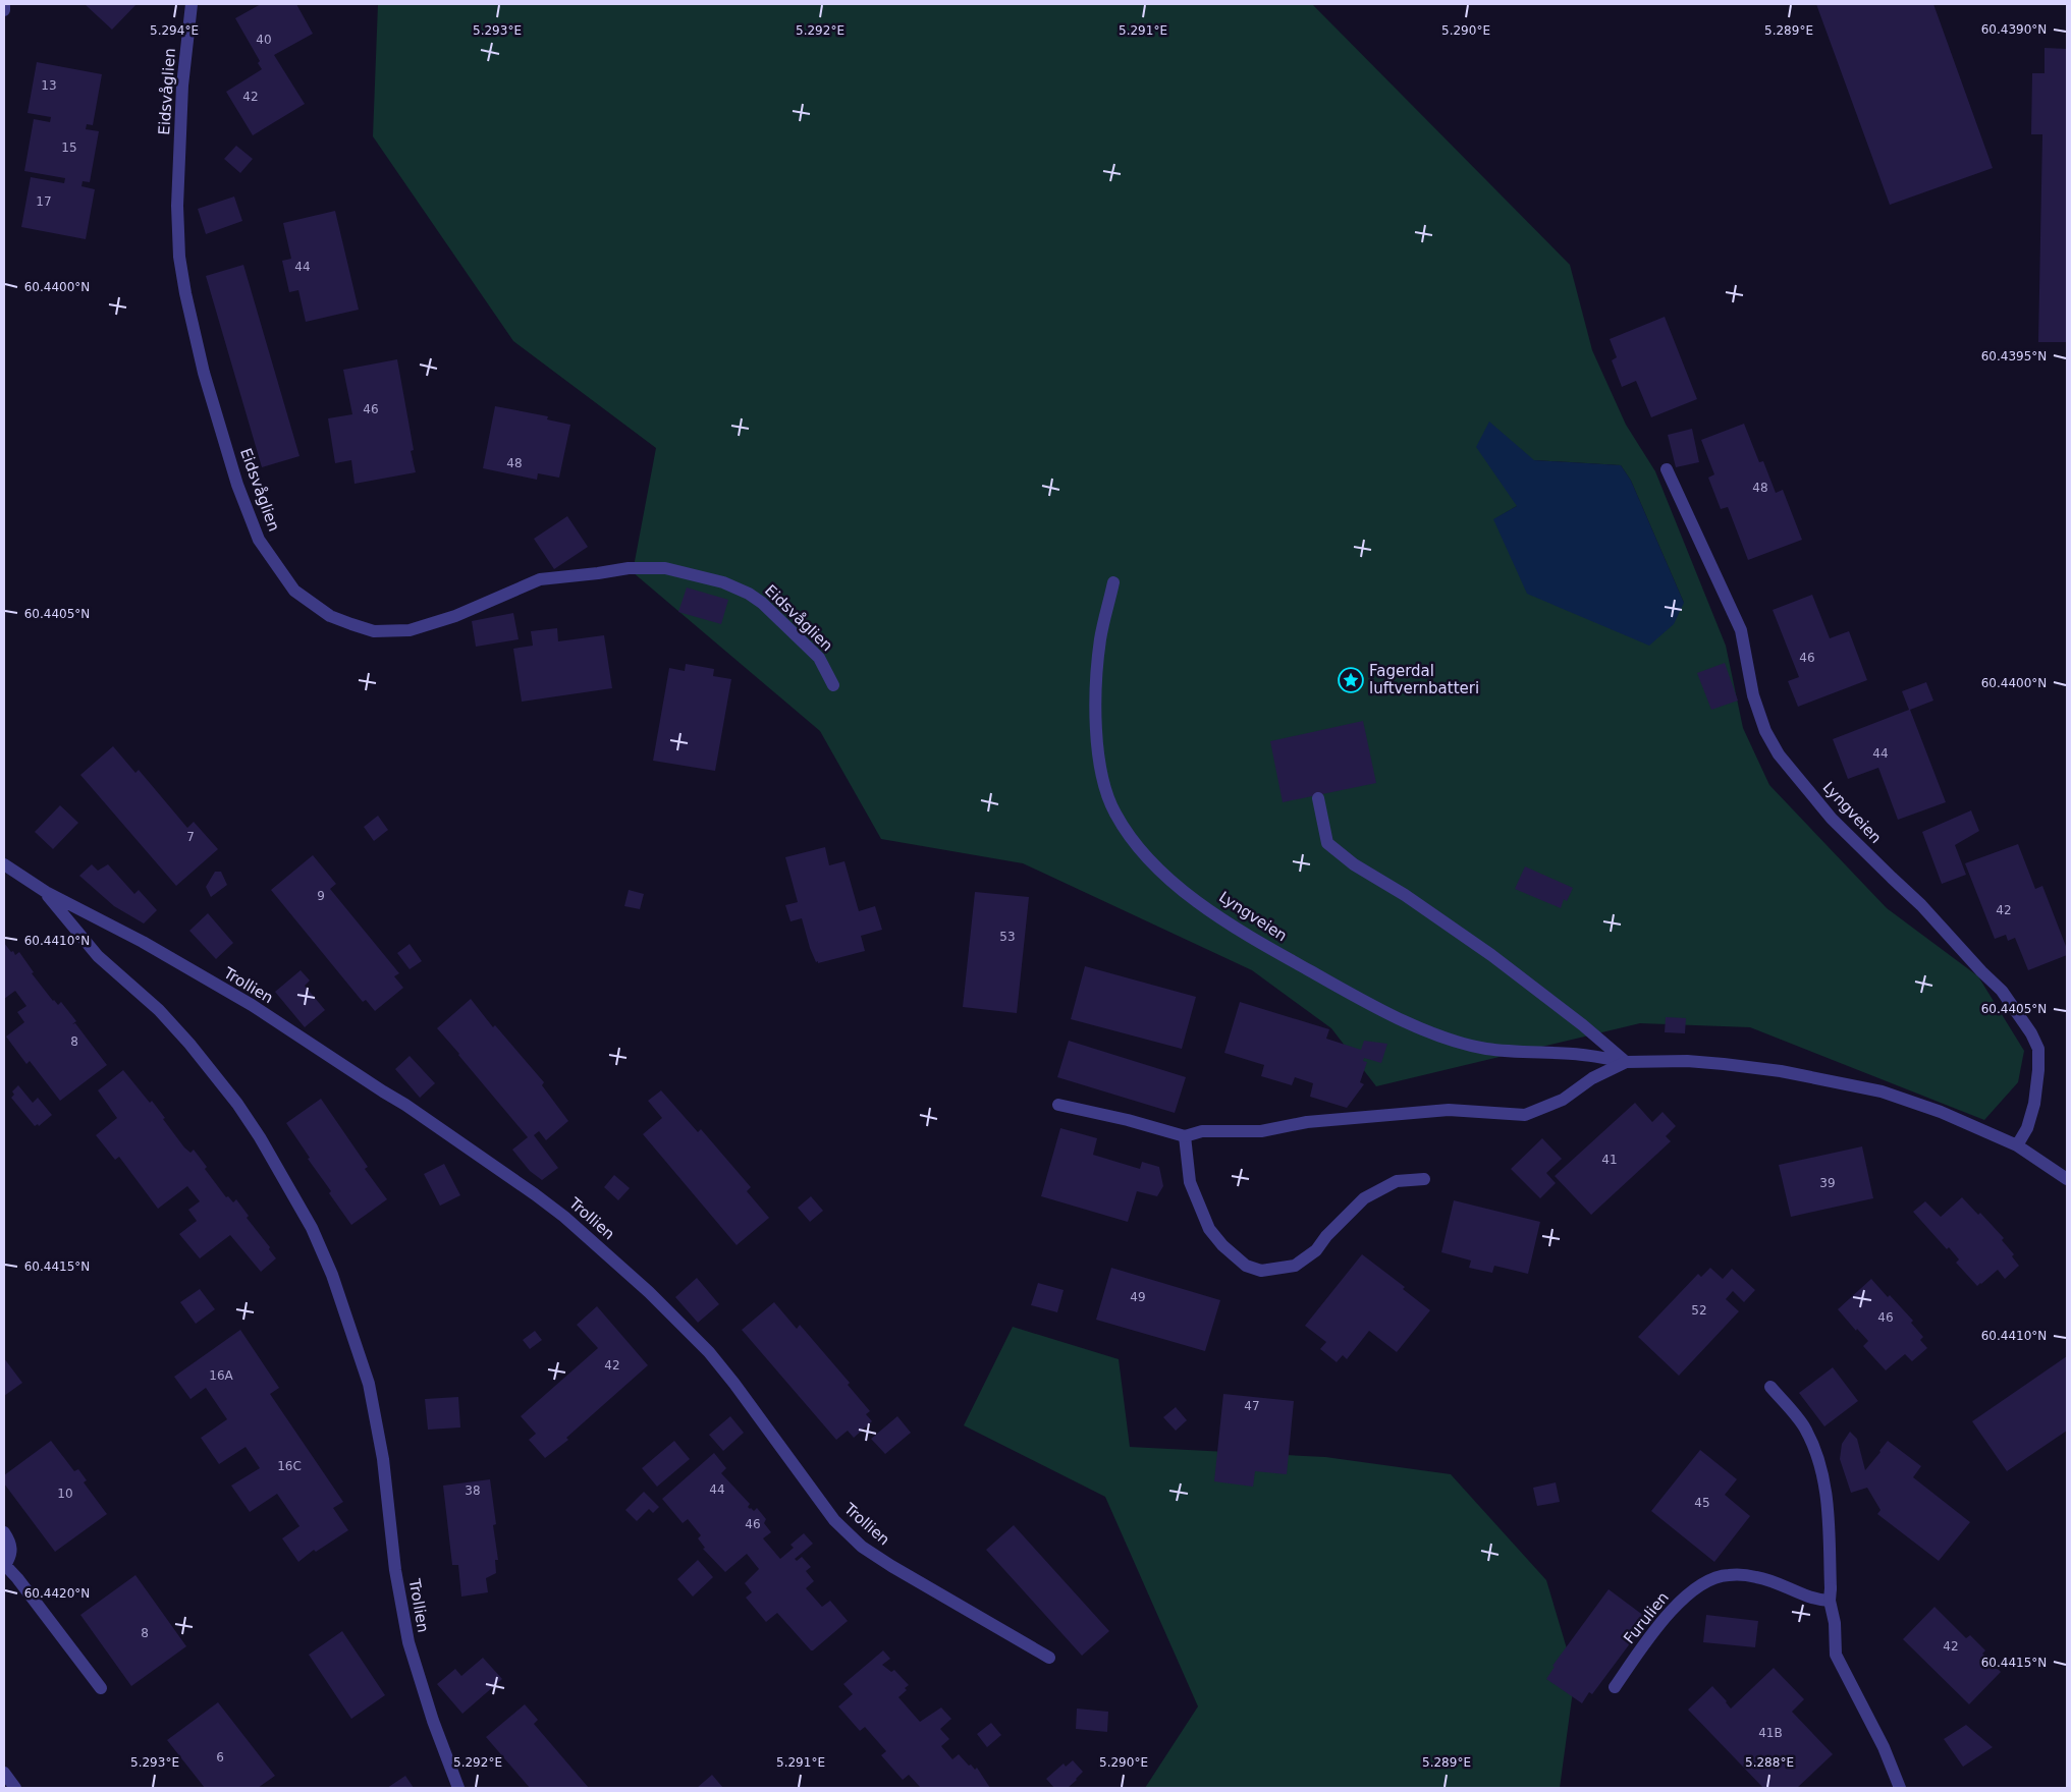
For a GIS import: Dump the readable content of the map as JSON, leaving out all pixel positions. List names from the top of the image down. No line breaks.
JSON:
{"streets":{"street":["Eidsvåglien","Lyngveien","Trollien","Furulien"]},"places":{"place":["Fagerdal luftvernbatteri"]},"house_numbers":["40","13","42","15","17","44","46","48","48","46","44","7","9","42","53","8","41","39","49","52","46","42","16A","47","16C","44","38","10","45","46","8","42","41B","6"],"coordinates":["60.4390°N","5.294°E","5.293°E","5.292°E","5.291°E","5.290°E","5.289°E","60.4400°N","60.4395°N","60.4405°N","60.4410°N","60.4415°N","60.4420°N","5.288°E"]}
